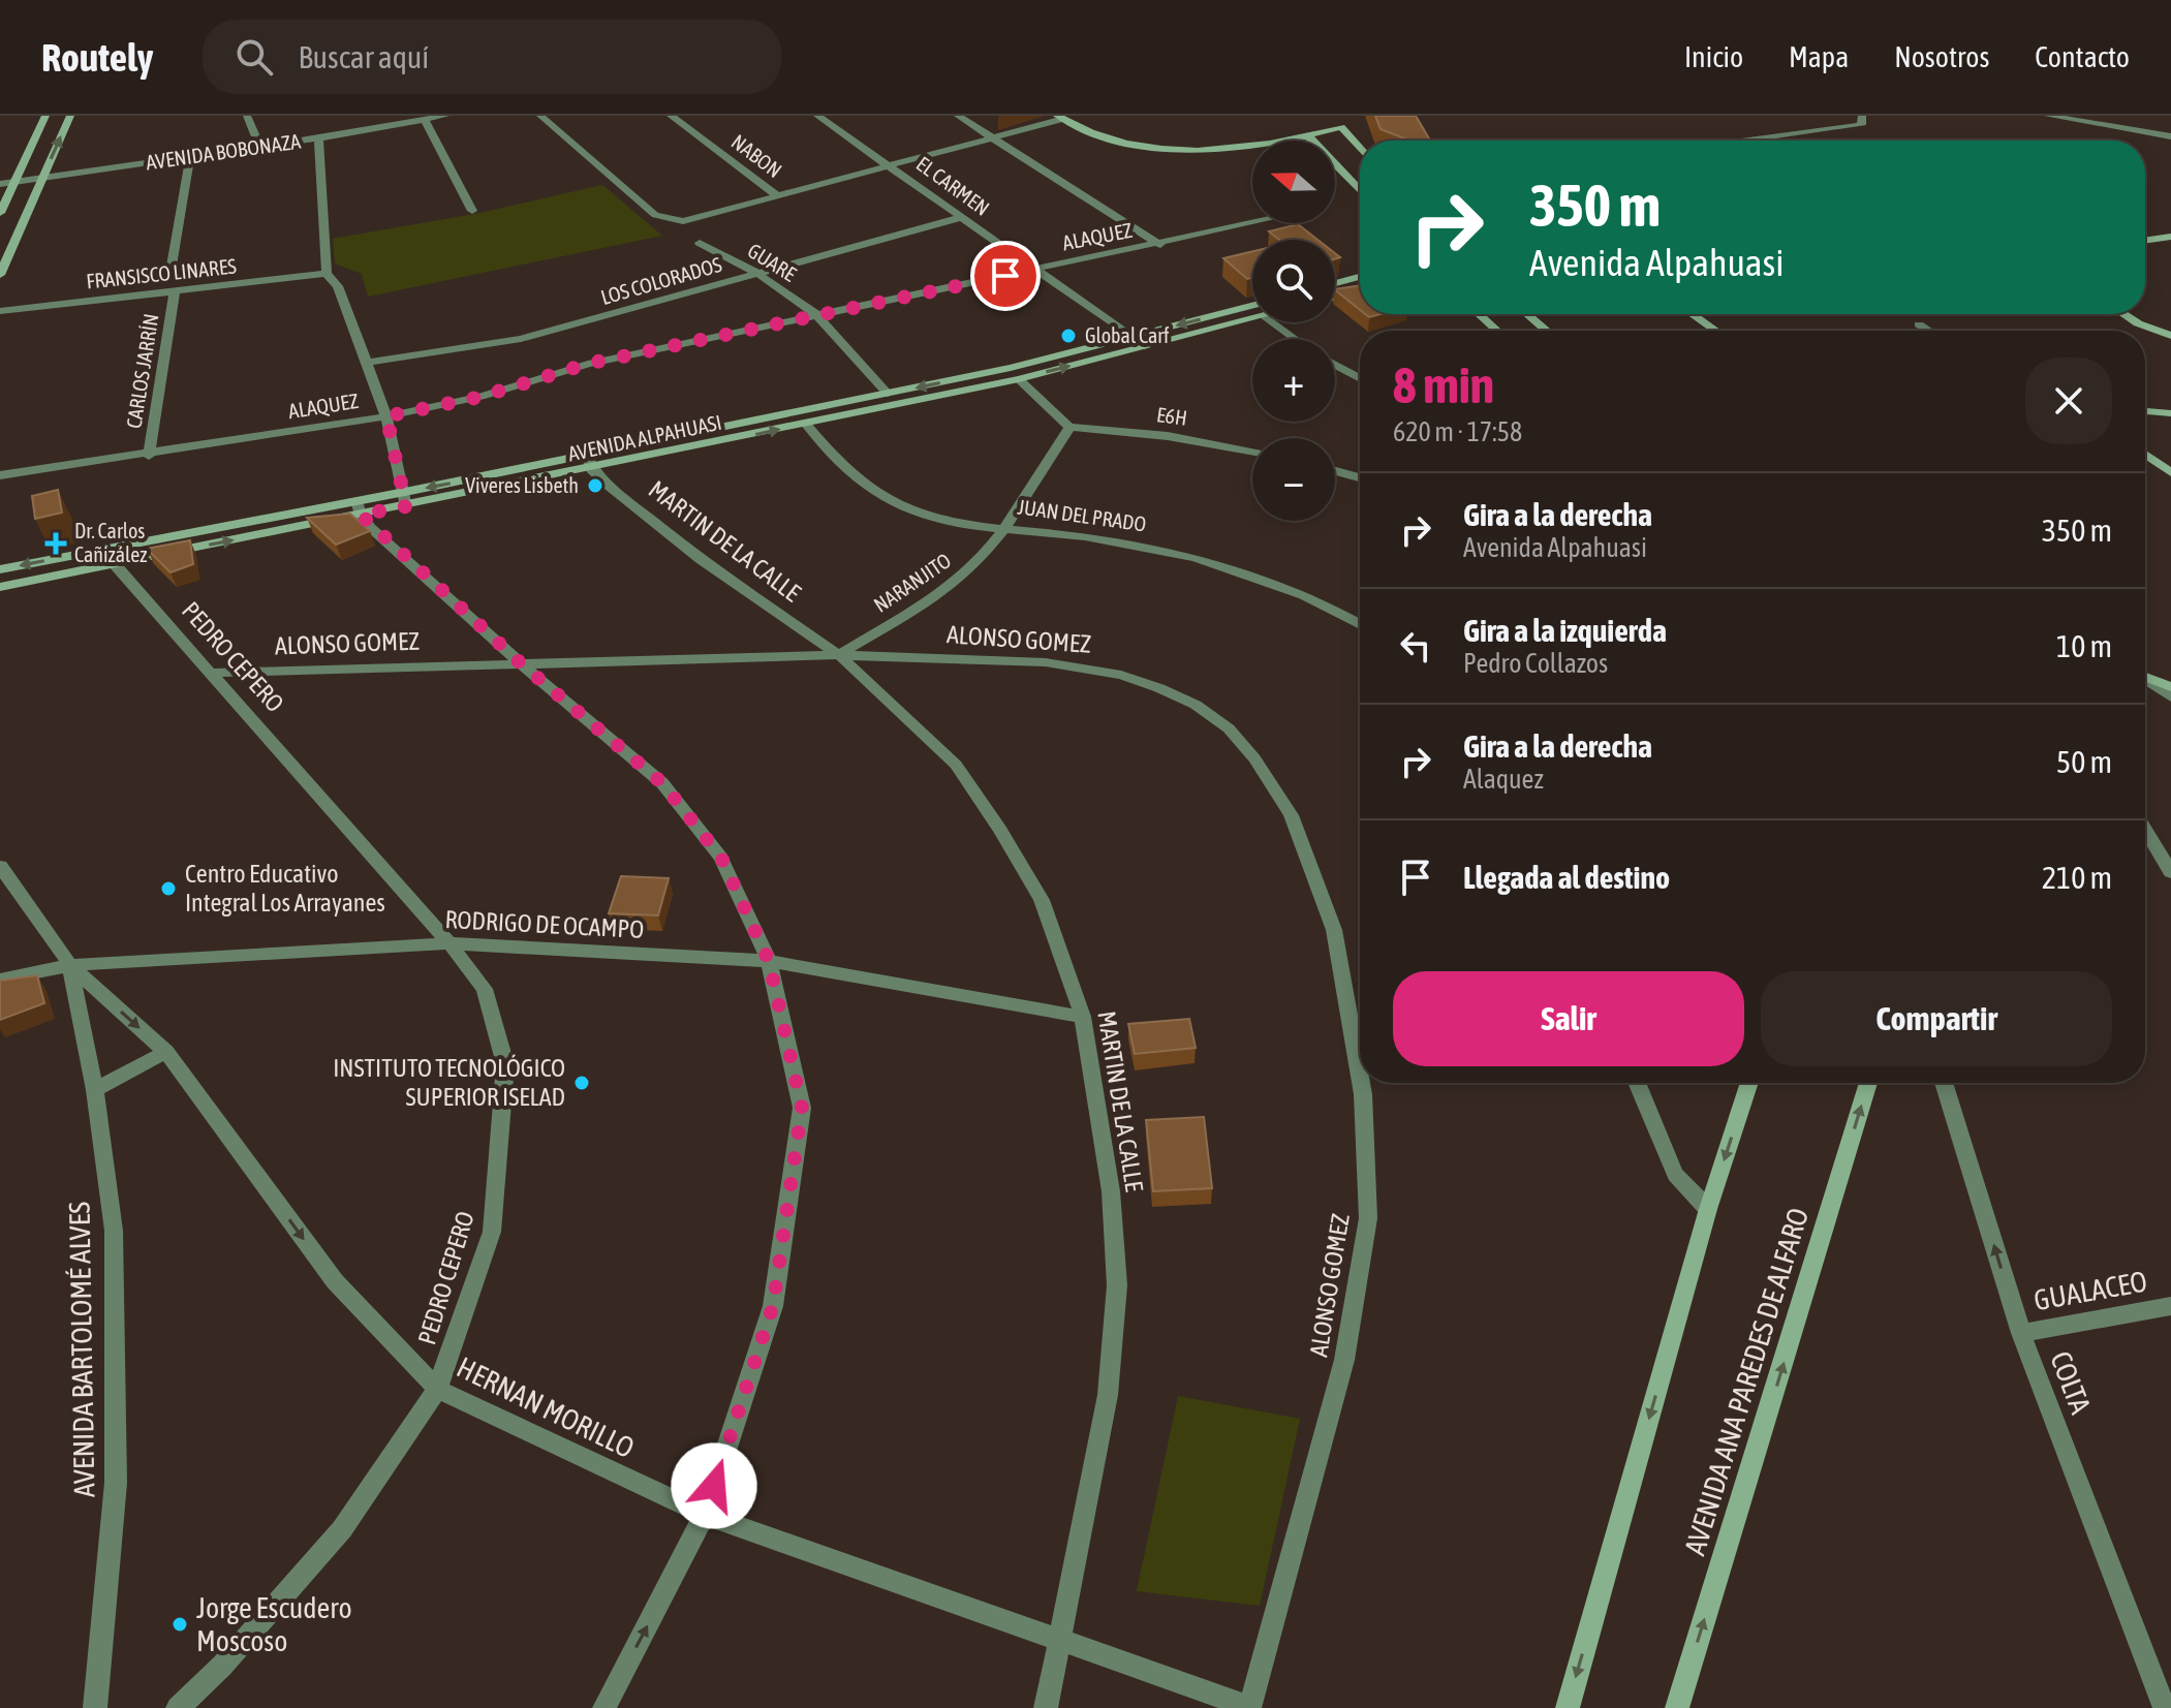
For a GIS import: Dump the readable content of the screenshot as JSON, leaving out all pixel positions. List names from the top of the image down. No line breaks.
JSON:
{"streets":{"main road":["AVENIDA ALPAHUASI","AVENIDA ANA PAREDES DE ALFARO"],"street":["AVENIDA BOBONAZA","NABON","EL CARMEN","ALAQUEZ","GUARE","FRANSISCO LINARES","LOS COLORADOS","CARLOS JARRÍN","E6H","JUAN DEL PRADO","MARTIN DE LA CALLE","NARANJITO","ALONSO GOMEZ","PEDRO CEPERO","RODRIGO DE OCAMPO","GUALACEO","AVENIDA BARTOLOMÉ ALVES","COLTA","HERNAN MORILLO"]},"crossings":[["EL CARMEN","ALAQUEZ"],["EL CARMEN","LOS COLORADOS"],["EL CARMEN","AVENIDA ALPAHUASI"],["ALAQUEZ","GUARE"],["ALAQUEZ","CARLOS JARRÍN"],["GUARE","LOS COLORADOS"],["GUARE","AVENIDA ALPAHUASI"],["FRANSISCO LINARES","CARLOS JARRÍN"],["E6H","NARANJITO"],["AVENIDA ALPAHUASI","JUAN DEL PRADO"],["AVENIDA ALPAHUASI","MARTIN DE LA CALLE"],["AVENIDA ALPAHUASI","PEDRO CEPERO"],["JUAN DEL PRADO","NARANJITO"],["MARTIN DE LA CALLE","NARANJITO"],["MARTIN DE LA CALLE","ALONSO GOMEZ"],["MARTIN DE LA CALLE","RODRIGO DE OCAMPO"],["MARTIN DE LA CALLE","HERNAN MORILLO"],["NARANJITO","ALONSO GOMEZ"],["ALONSO GOMEZ","PEDRO CEPERO"],["PEDRO CEPERO","RODRIGO DE OCAMPO"],["PEDRO CEPERO","HERNAN MORILLO"],["RODRIGO DE OCAMPO","AVENIDA BARTOLOMÉ ALVES"],["RODRIGO DE OCAMPO","HERNAN MORILLO"],["GUALACEO","COLTA"],["AVENIDA BARTOLOMÉ ALVES","HERNAN MORILLO"]],"one_way":["COLTA","HERNAN MORILLO"],"places":{"other":["Global Carf","Viveres Lisbeth","Centro Educativo Integral Los Arrayanes","INSTITUTO TECNOLÓGICO SUPERIOR ISELAD","Jorge Escudero Moscoso"],"health":["Dr. Carlos Cañizález"]},"north":"left","page":{"header":"Routely","search":"Buscar aquí","nav":["Inicio","Mapa","Nosotros","Contacto"],"map_buttons":["+","−"],"turn":["350 m","Avenida Alpahuasi"],"heading":["8 min","620 m · 17:58"],"list":[{"name":"Gira a la derecha","note":"Avenida Alpahuasi","value":"350 m"},{"name":"Gira a la izquierda","note":"Pedro Collazos","value":"10 m"},{"name":"Gira a la derecha","note":"Alaquez","value":"50 m"},{"name":"Llegada al destino","value":"210 m"}],"buttons":["Salir","Compartir"]}}
